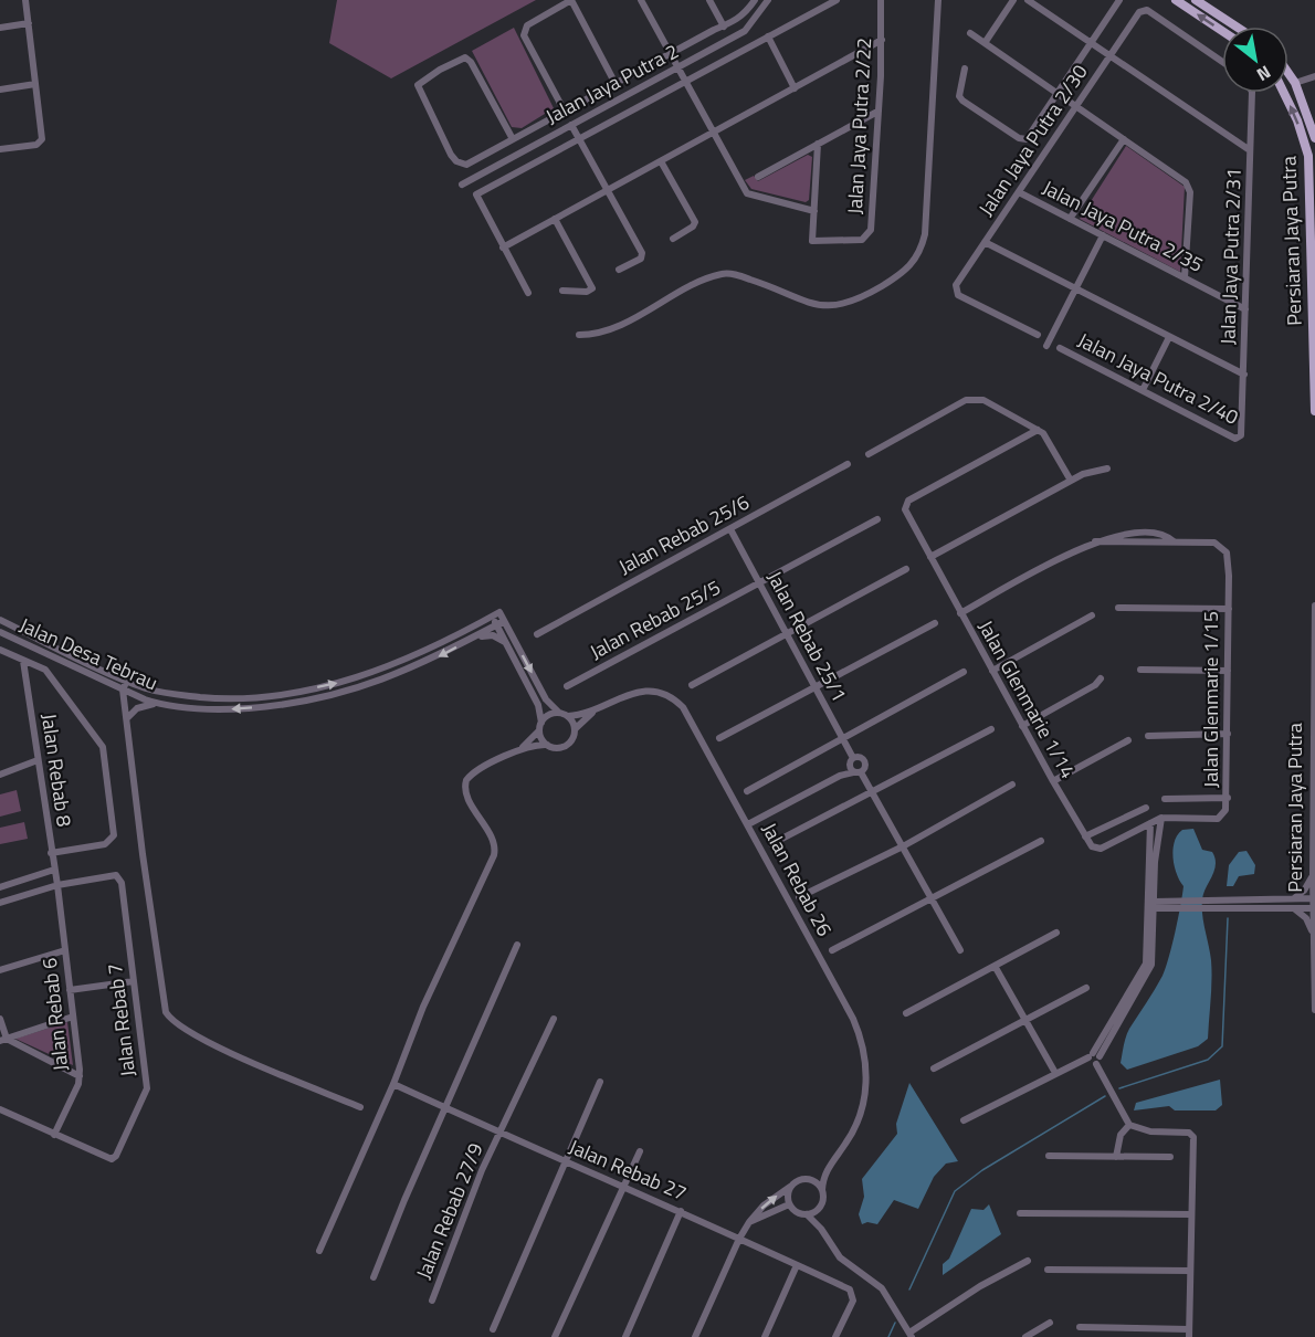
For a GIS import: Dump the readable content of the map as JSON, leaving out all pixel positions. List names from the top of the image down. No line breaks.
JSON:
{"streets":{"main road":["Persiaran Jaya Putra"],"street":["Jalan Jaya Putra 2","Jalan Jaya Putra 2/22","Jalan Jaya Putra 2/30","Jalan Jaya Putra 2/35","Jalan Jaya Putra 2/31","Jalan Jaya Putra 2/40","Jalan Rebab 25/6","Jalan Rebab 25/5","Jalan Rebab 25/1","Jalan Desa Tebrau","Jalan Glenmarie 1/14","Jalan Glenmarie 1/15","Jalan Rebab 8","Jalan Rebab 26","Jalan Rebab 6","Jalan Rebab 7","Jalan Rebab 27","Jalan Rebab 27/9"]},"crossings":[["Jalan Jaya Putra 2/30","Jalan Jaya Putra 2/35"],["Jalan Jaya Putra 2/35","Jalan Jaya Putra 2/31"],["Jalan Jaya Putra 2/31","Jalan Jaya Putra 2/40"],["Jalan Rebab 25/6","Jalan Rebab 25/1"],["Jalan Rebab 25/5","Jalan Rebab 25/1"],["Jalan Glenmarie 1/14","Jalan Glenmarie 1/15"],["Jalan Rebab 8","Jalan Rebab 6"],["Jalan Rebab 8","Jalan Rebab 7"],["Jalan Rebab 6","Jalan Rebab 7"],["Jalan Rebab 27","Jalan Rebab 27/9"]],"north":"bottom right"}
